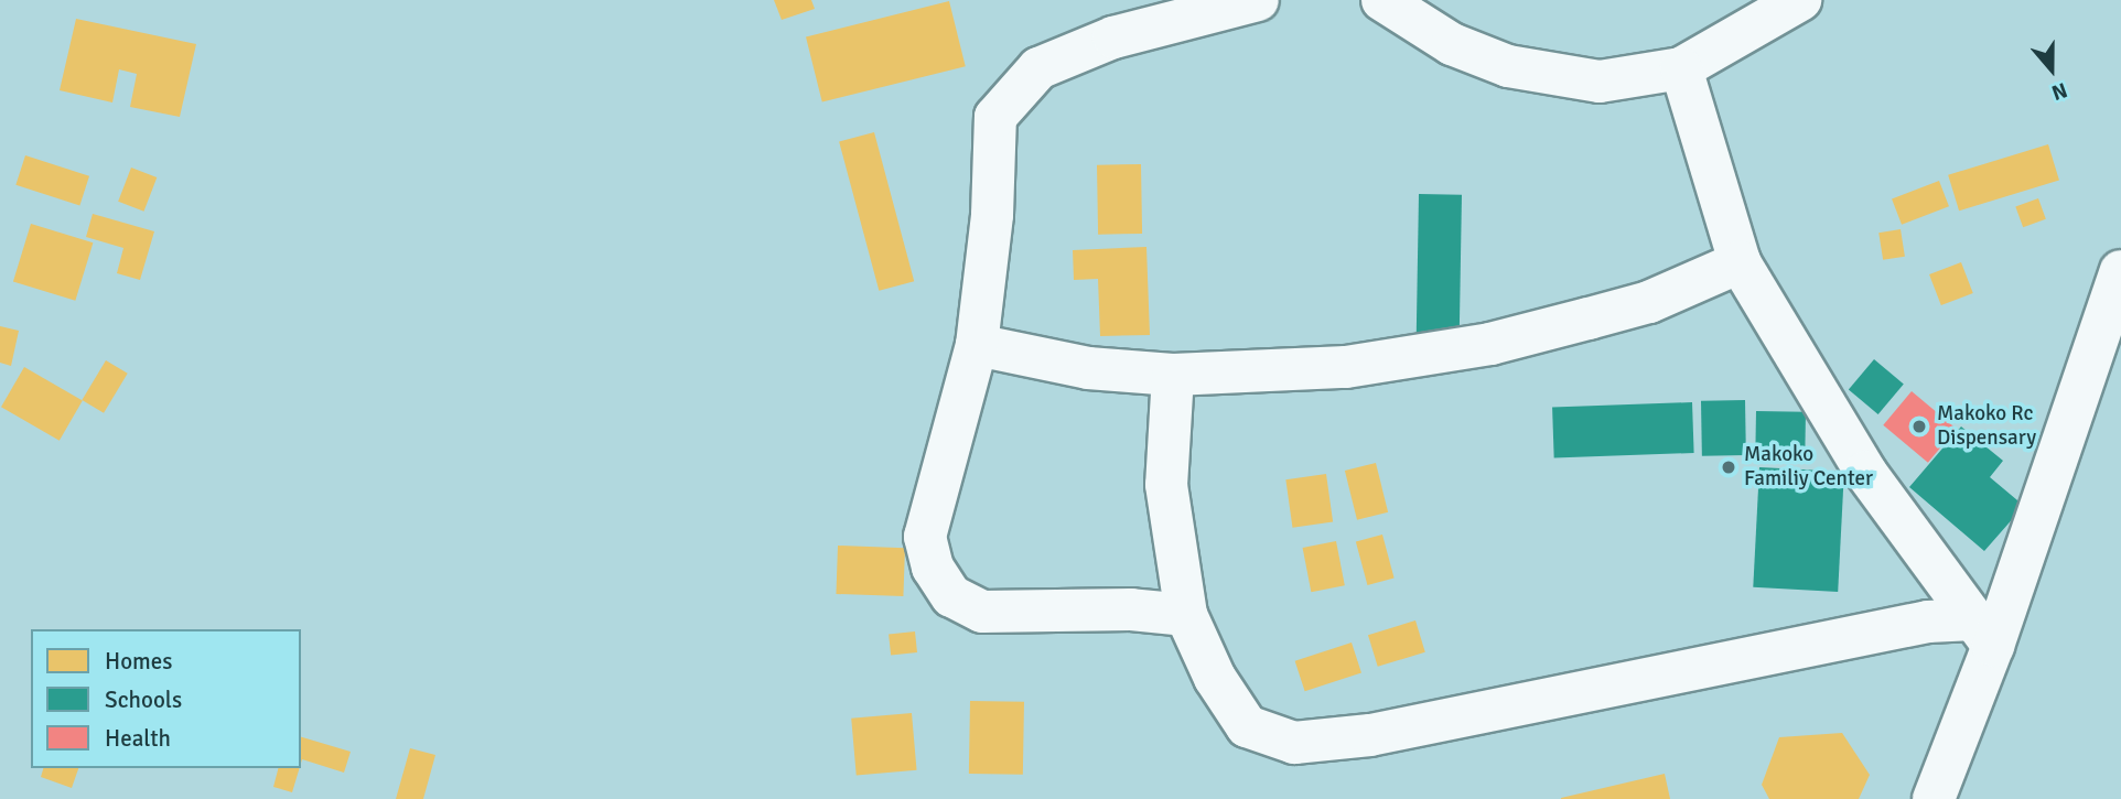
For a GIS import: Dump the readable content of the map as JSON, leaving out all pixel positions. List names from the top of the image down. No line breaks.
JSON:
{"places":["Makoko Rc Dispensary","Makoko Familiy Center"],"legend":["Homes","Schools","Health"],"north":"bottom"}
